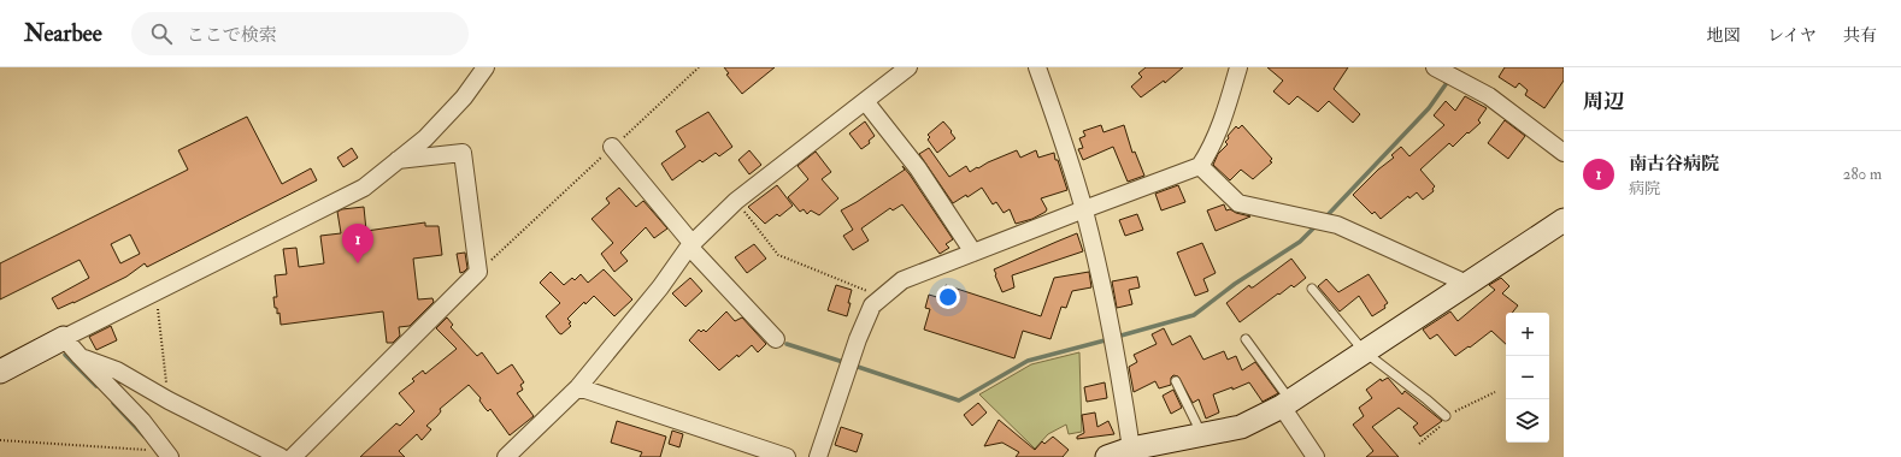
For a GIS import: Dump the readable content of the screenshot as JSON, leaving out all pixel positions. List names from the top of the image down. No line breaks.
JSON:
{"page":{"header":"Nearbee","search":"ここで検索","nav":["地図","レイヤ","共有"],"heading":"周辺","list":[{"mark":"1","name":"南古谷病院","note":"病院","value":"280 m"}],"pins":"1","map_buttons":["+","−"]}}
